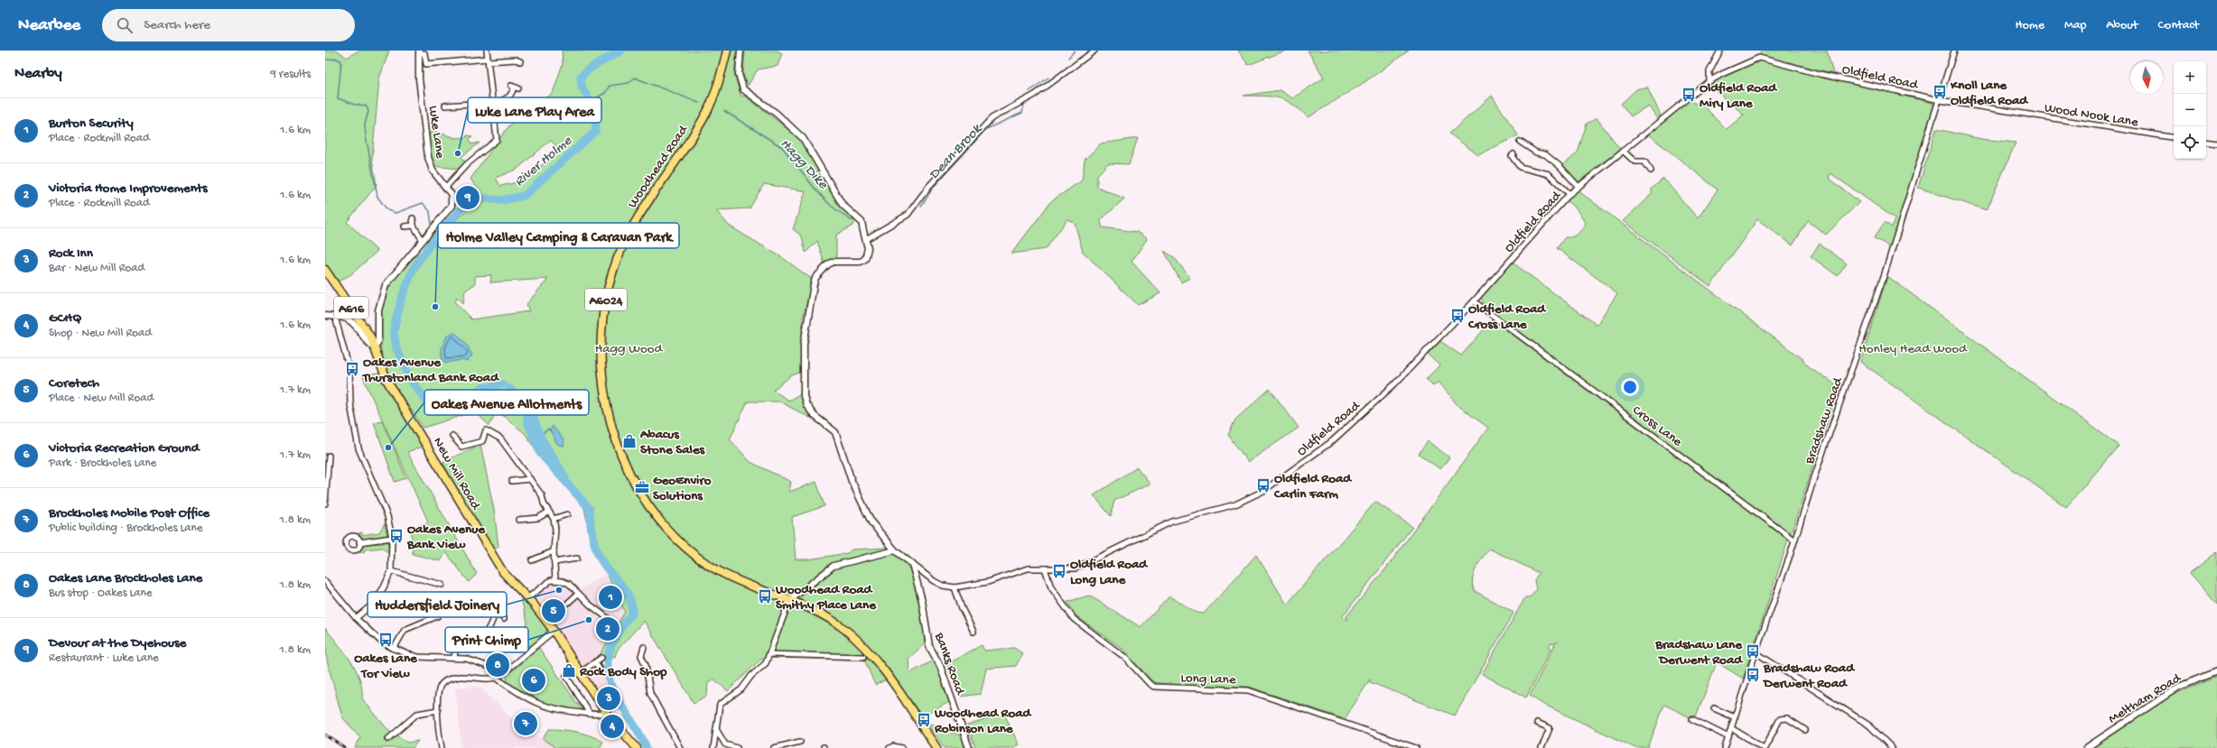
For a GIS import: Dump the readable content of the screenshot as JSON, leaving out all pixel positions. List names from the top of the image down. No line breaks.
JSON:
{"streets":{"main road":["Woodhead Road","A6024","A616","New Mill Road"],"street":["Oldfield Road","Wood Nook Lane","Luke Lane","Bradshaw Road","Cross Lane","Banks Road","Long Lane","Meltham Road"]},"crossings":[["Oldfield Road","Wood Nook Lane"],["Oldfield Road","Bradshaw Road"],["Oldfield Road","Cross Lane"],["Oldfield Road","Banks Road"],["Oldfield Road","Long Lane"],["Wood Nook Lane","Bradshaw Road"],["Bradshaw Road","Cross Lane"]],"water":["Dean Brook","River Holme","Hagg Dike"],"parks":["Hagg Wood","Honley Head Wood"],"places":{"bus stop":["Knoll Lane Oldfield Road","Oldfield Road Miry Lane","Oldfield Road Cross Lane","Oakes Avenue Thurstonland Bank Road","Oldfield Road Carlin Farm","Oakes Avenue Bank View","Oldfield Road Long Lane","Woodhead Road Smithy Place Lane","Oakes Lane Tor View","Bradshaw Lane Derwent Road","Bradshaw Road Derwent Road","Woodhead Road Robinson Lane"],"other":["Luke Lane Play Area","Holme Valley Camping & Caravan Park","Oakes Avenue Allotments","Huddersfield Joinery","Print Chimp"],"shop":["Abacus Stone Sales","Rock Body Shop"],"office":["GeoEnviro Solutions"]},"north":"bottom","page":{"header":"Nearbee","search":"Search here","nav":["Home","Map","About","Contact"],"heading":["Nearby","9 results"],"map_buttons":["+","−"],"list":[{"mark":"1","name":"Burton Security","note":"Place · Rockmill Road","value":"1.6 km"},{"mark":"2","name":"Victoria Home Improvements","note":"Place · Rockmill Road","value":"1.6 km"},{"mark":"3","name":"Rock Inn","note":"Bar · New Mill Road","value":"1.6 km"},{"mark":"4","name":"GCHQ","note":"Shop · New Mill Road","value":"1.6 km"},{"mark":"5","name":"Coretech","note":"Place · New Mill Road","value":"1.7 km"},{"mark":"6","name":"Victoria Recreation Ground","note":"Park · Brockholes Lane","value":"1.7 km"},{"mark":"7","name":"Brockholes Mobile Post Office","note":"Public building · Brockholes Lane","value":"1.8 km"},{"mark":"8","name":"Oakes Lane Brockholes Lane","note":"Bus stop · Oakes Lane","value":"1.8 km"},{"mark":"9","name":"Devour at the Dyehouse","note":"Restaurant · Luke Lane","value":"1.8 km"}],"pins":["9","1","5","2","8","6","3","7","4"]}}
